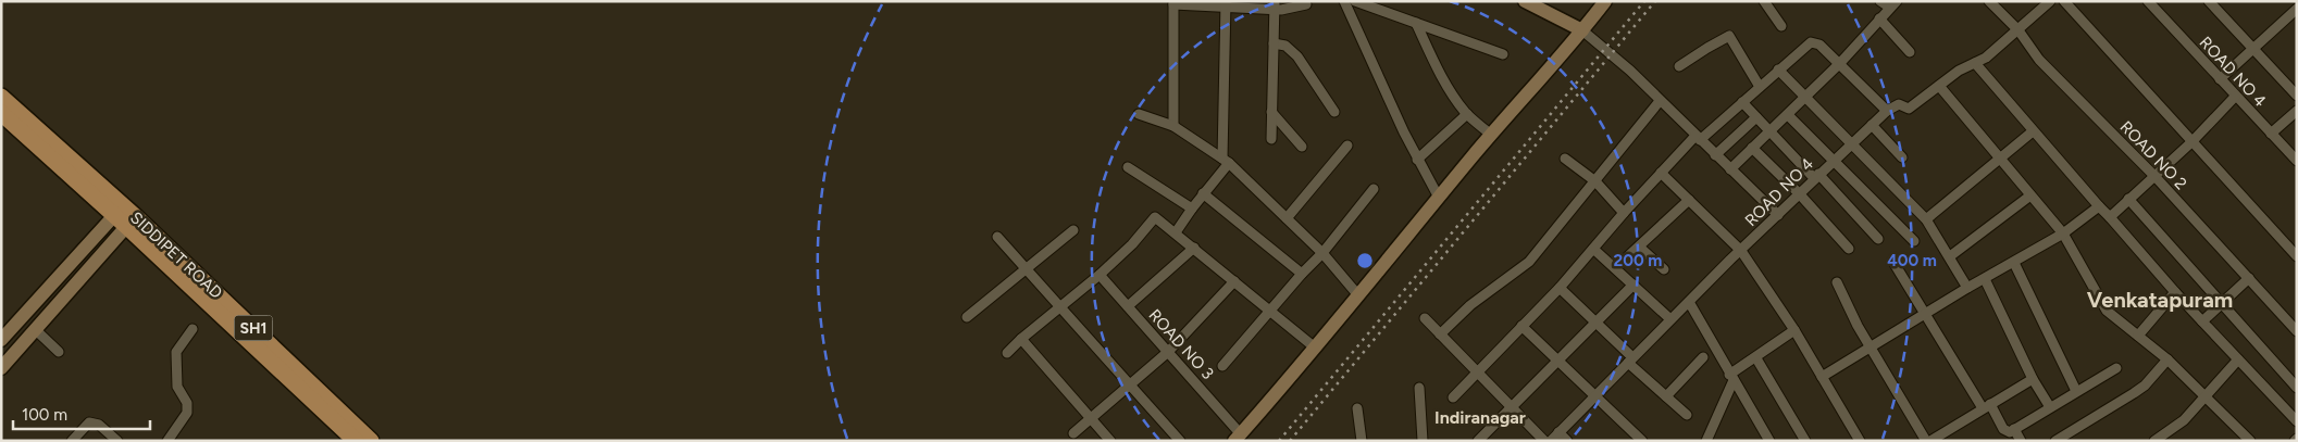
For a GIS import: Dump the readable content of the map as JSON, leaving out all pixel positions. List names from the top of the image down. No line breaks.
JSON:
{"streets":{"main road":["SIDDIPET ROAD","SH1"],"street":["ROAD NO 4","ROAD NO 2","ROAD NO 3"]},"districts":["Venkatapuram","Indiranagar"],"scale_bar":"100 m","rings":["200 m","400 m"]}
